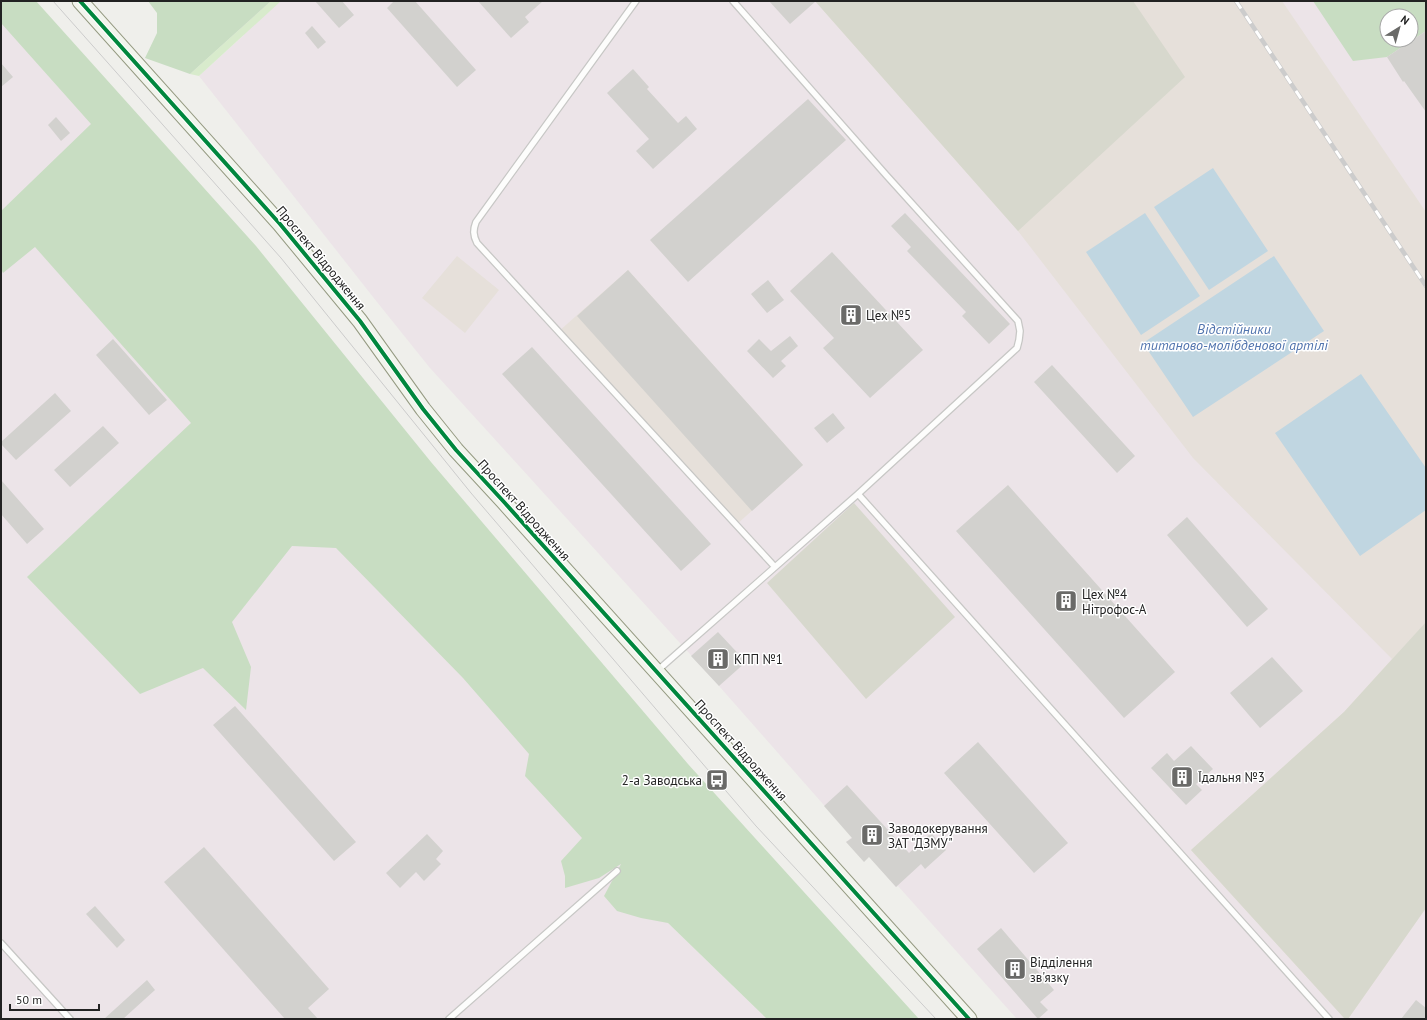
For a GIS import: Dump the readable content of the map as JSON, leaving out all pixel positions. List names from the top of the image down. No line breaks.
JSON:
{"streets":{"street":["Проспект Відродження"]},"water":["Відстійники титаново-молібденової артілі"],"places":{"building":["Цех №5","Цех №4 Нітрофос-А","КПП №1","Їдальня №3","Заводокерування ЗАТ \"ДЗМУ\"","Відділення зв'язку"],"bus stop":["2-а Заводська"]},"scale_bar":"50 m","north":"top right"}
